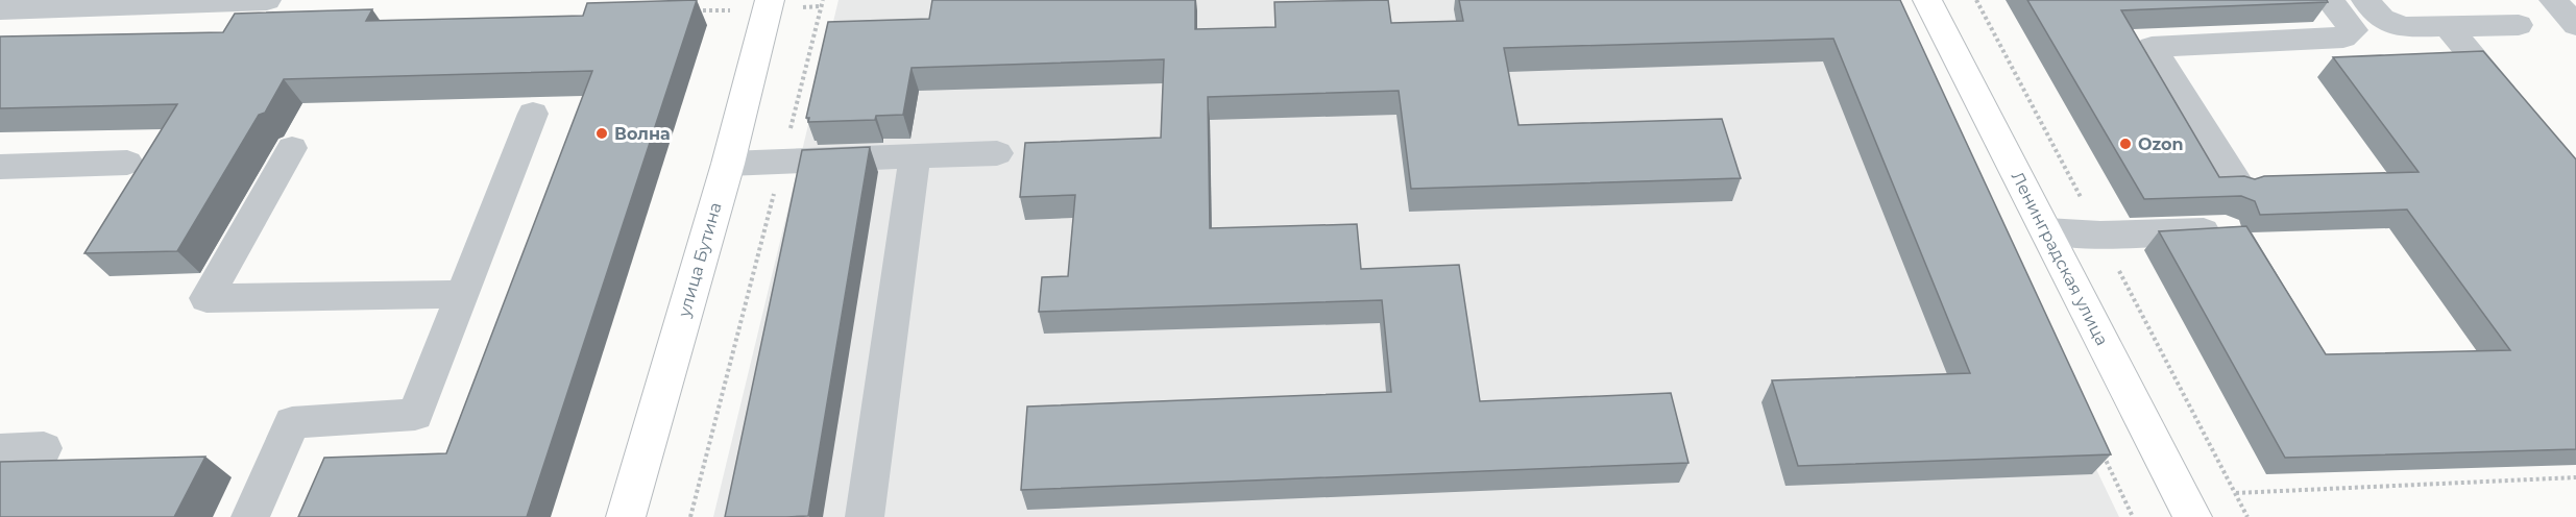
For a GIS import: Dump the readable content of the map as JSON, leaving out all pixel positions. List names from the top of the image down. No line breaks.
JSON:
{"streets":{"main road":["Ленинградская улица","улица Бутина"]},"places":["Волна","Ozon"]}
